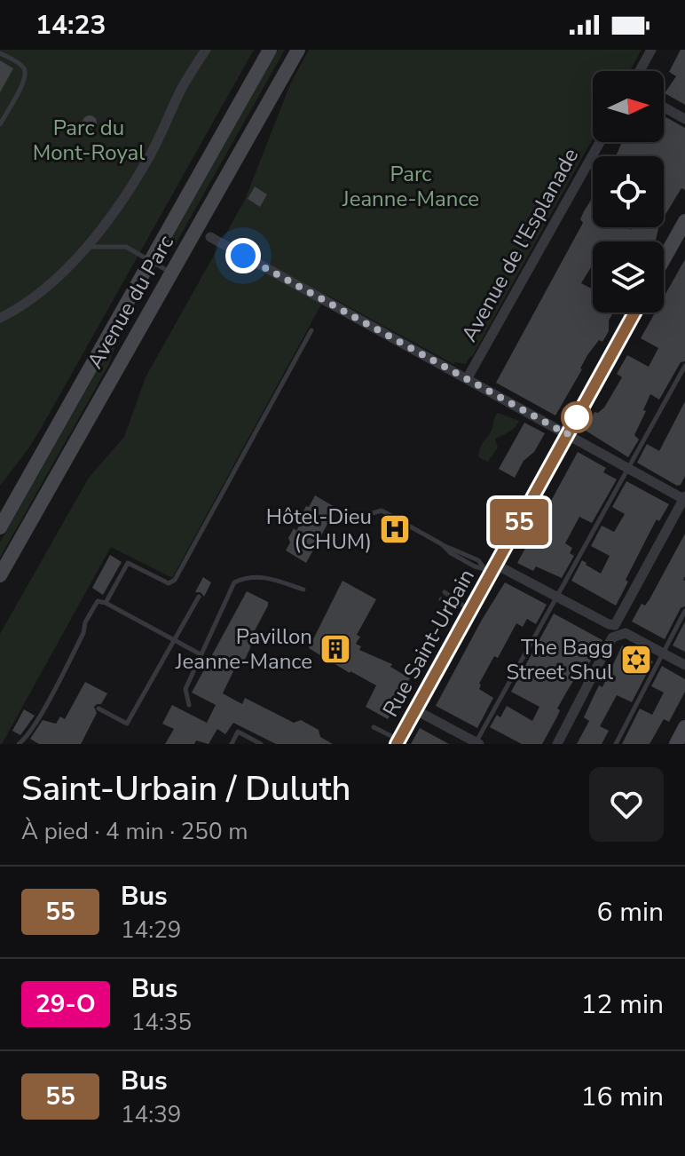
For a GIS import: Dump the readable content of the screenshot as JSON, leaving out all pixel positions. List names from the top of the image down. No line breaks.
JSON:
{"streets":{"main road":["Avenue du Parc","Rue Saint-Urbain"],"street":["Avenue de l'Esplanade"]},"parks":["Parc du Mont-Royal","Parc Jeanne-Mance"],"places":{"hospital":["Hôtel-Dieu (CHUM)"],"building":["Pavillon Jeanne-Mance"],"synagogue":["The Bagg Street Shul"]},"lines":["bus line 55"],"north":"right","page":{"status":"14:23","on_map":"55","heading":["Saint-Urbain / Duluth","À pied · 4 min · 250 m"],"list":[{"mark":"55","name":"Bus","note":"14:29","value":"6 min"},{"mark":"29-O","name":"Bus","note":"14:35","value":"12 min"},{"mark":"55","name":"Bus","note":"14:39","value":"16 min"}]}}
